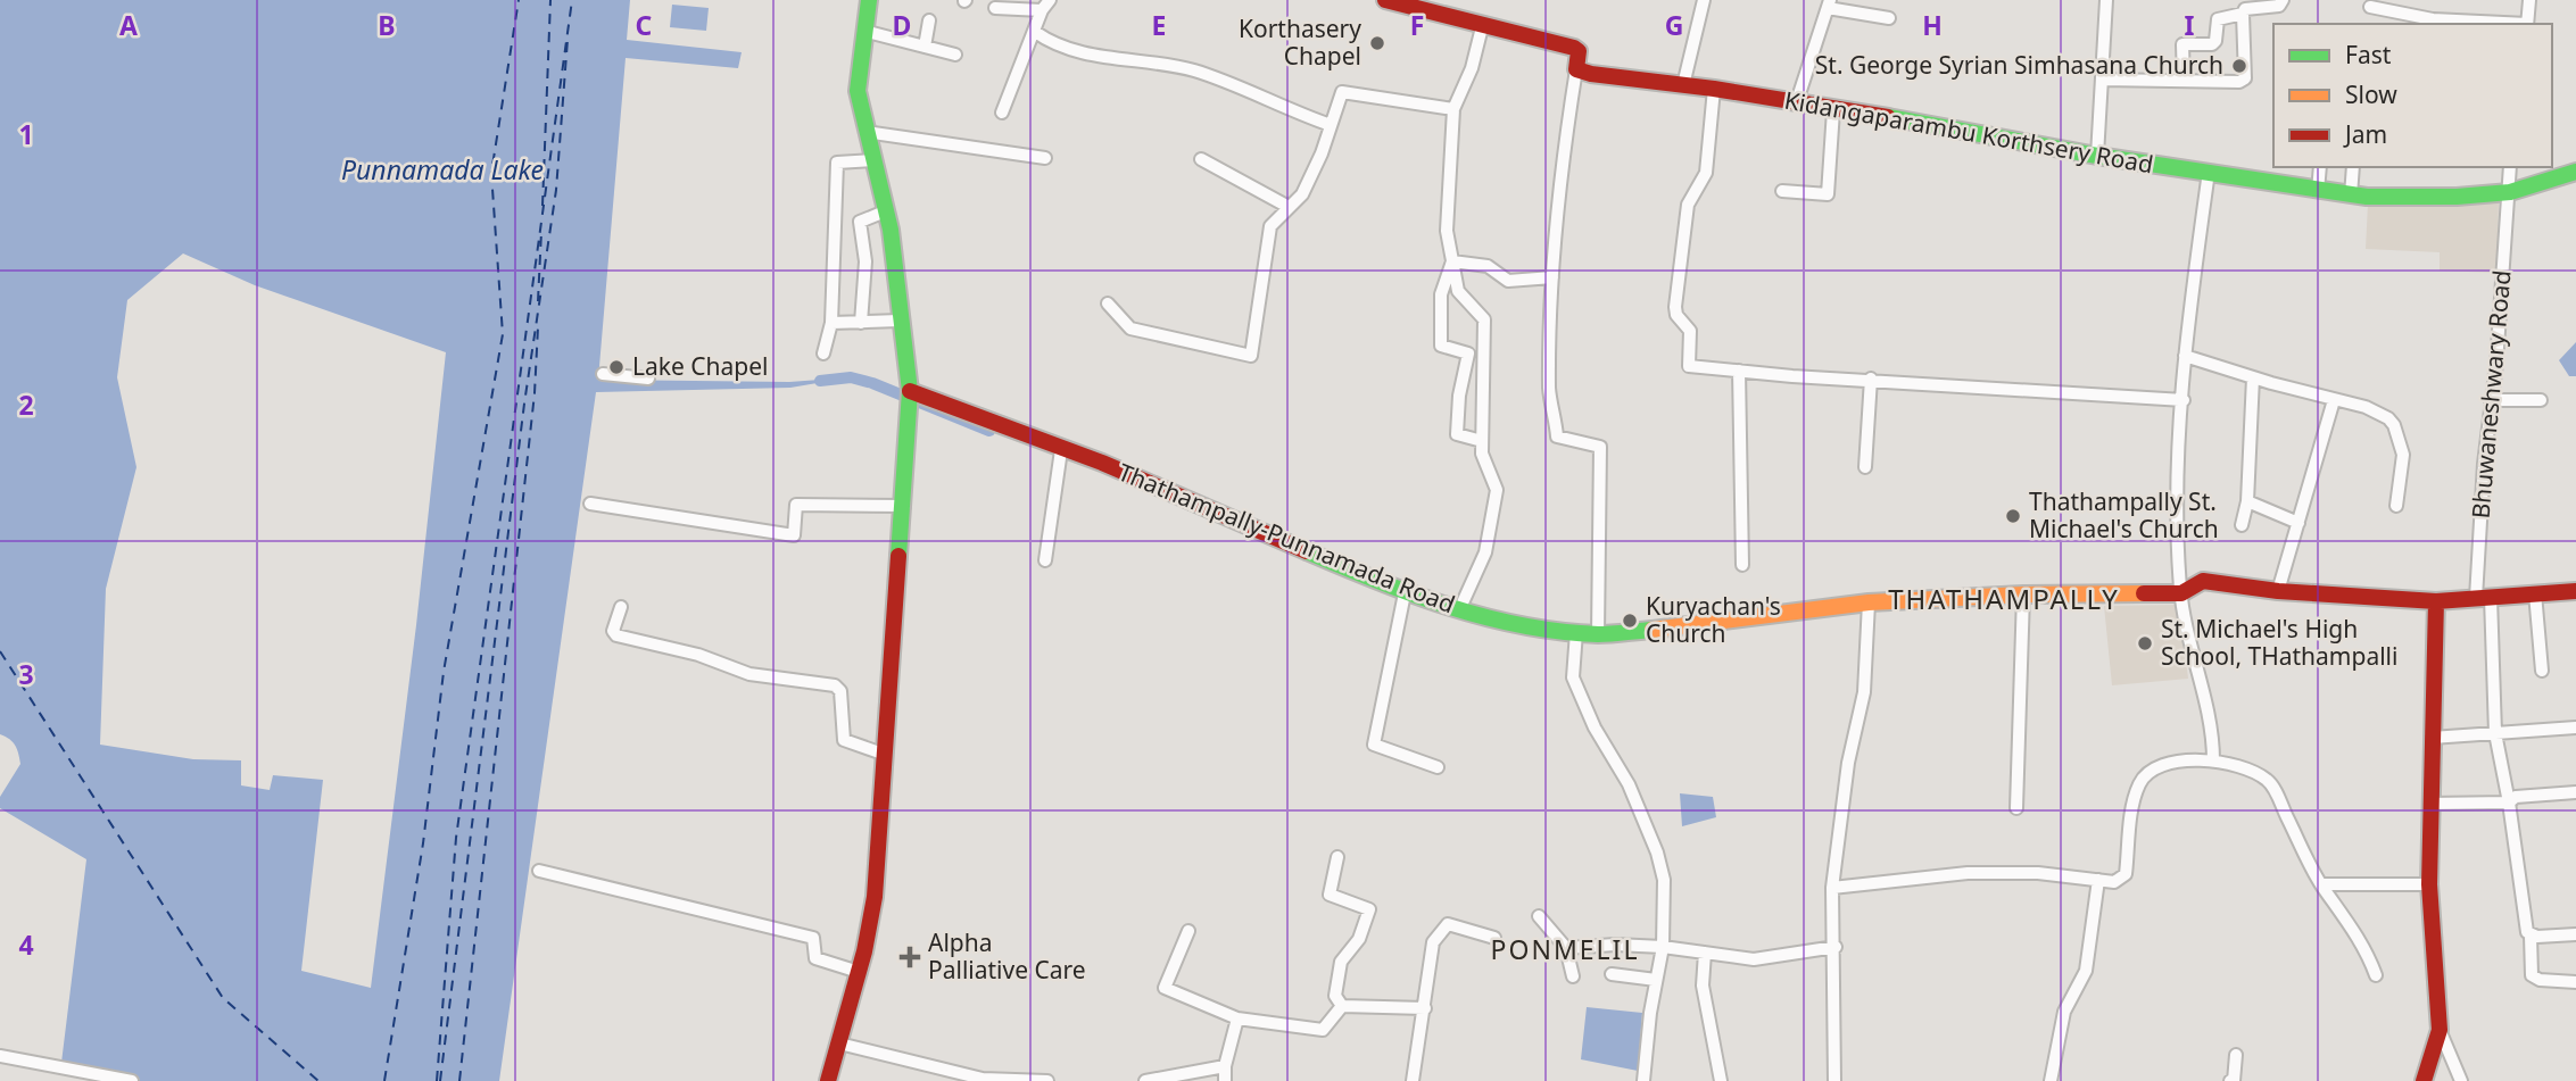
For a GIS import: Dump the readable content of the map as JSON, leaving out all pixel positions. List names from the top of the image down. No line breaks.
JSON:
{"streets":{"main road":["Kidangaparambu Korthsery Road","Thathampally-Punnamada Road"],"street":["Bhuwaneshwary Road"]},"crossings":[["Kidangaparambu Korthsery Road","Bhuwaneshwary Road"],["Bhuwaneshwary Road","Thathampally-Punnamada Road"]],"districts":["THATHAMPALLY","PONMELIL"],"water":["Punnamada Lake"],"places":{"other":["Korthasery Chapel","St. George Syrian Simhasana Church","Lake Chapel","Thathampally St. Michael's Church","Kuryachan's Church","St. Michael's High School, THathampalli"],"health":["Alpha Palliative Care"]},"legend":["Fast","Slow","Jam"],"grid":{"columns":["A","B","C","D","E","F","G","H","I"],"rows":["1","2","3","4"]}}
